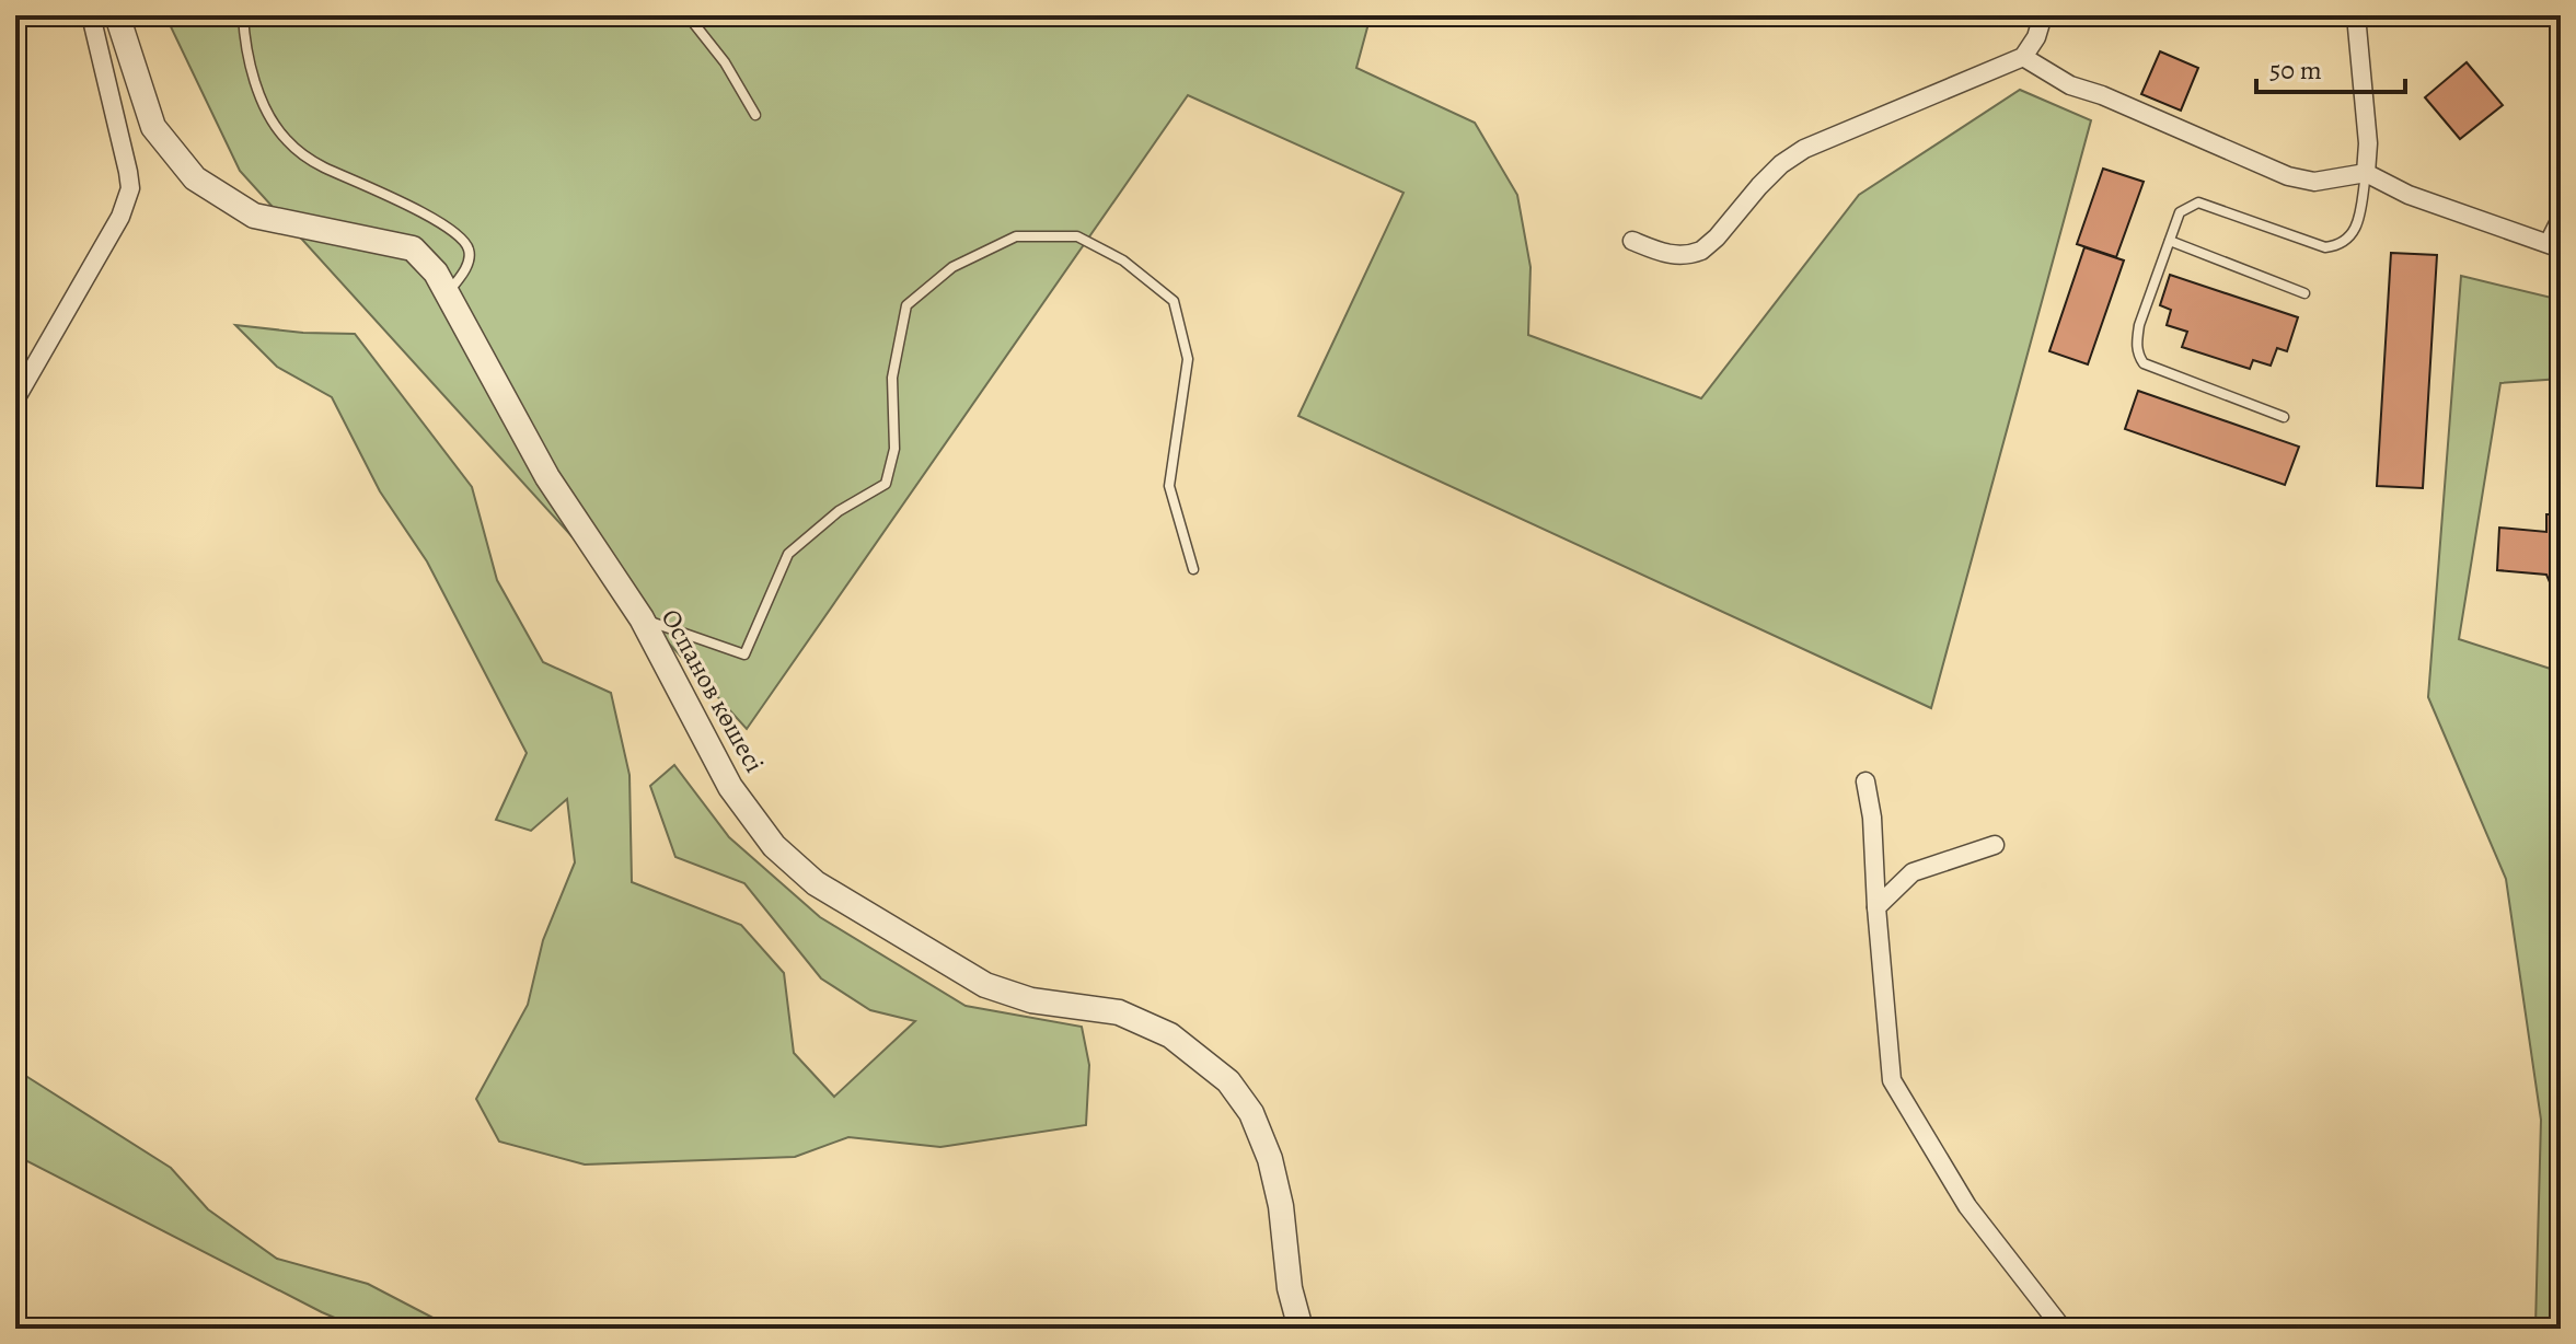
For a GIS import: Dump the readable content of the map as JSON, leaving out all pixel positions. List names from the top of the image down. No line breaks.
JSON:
{"streets":{"street":["Оспанов көшесі"]},"scale_bar":"50 m"}
